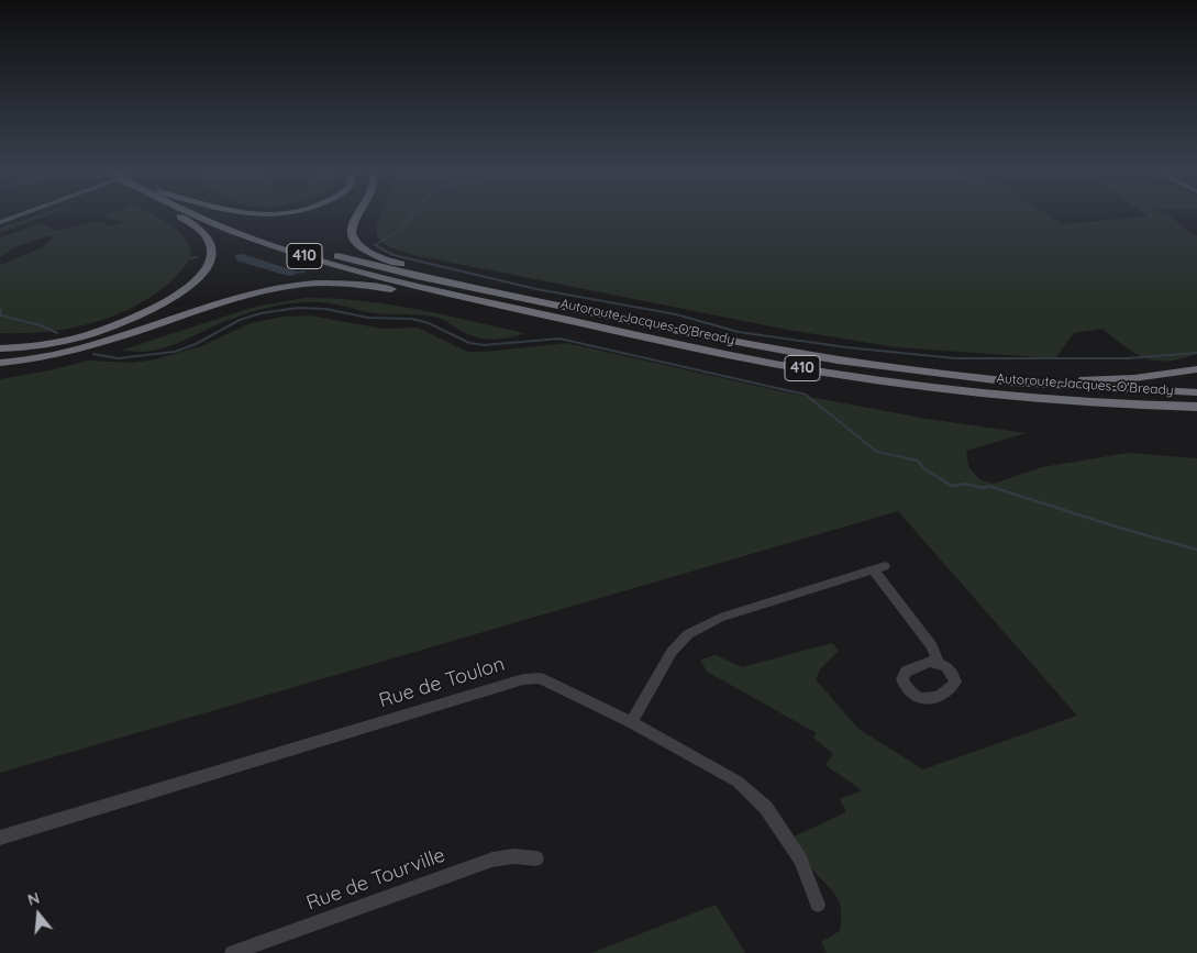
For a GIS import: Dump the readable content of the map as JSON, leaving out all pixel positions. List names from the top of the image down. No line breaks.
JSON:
{"streets":{"highway":["410","Autoroute Jacques-O'Bready"],"street":["Rue de Toulon","Rue de Tourville"]},"north":"top"}
